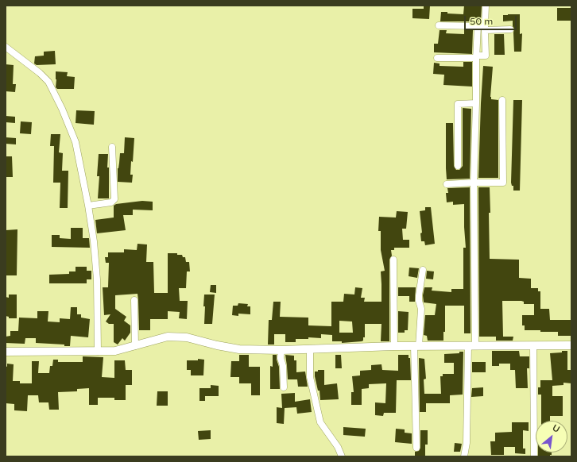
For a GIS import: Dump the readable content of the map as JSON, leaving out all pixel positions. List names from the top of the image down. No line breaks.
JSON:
{"scale_bar":"50 m","north":"top right"}
